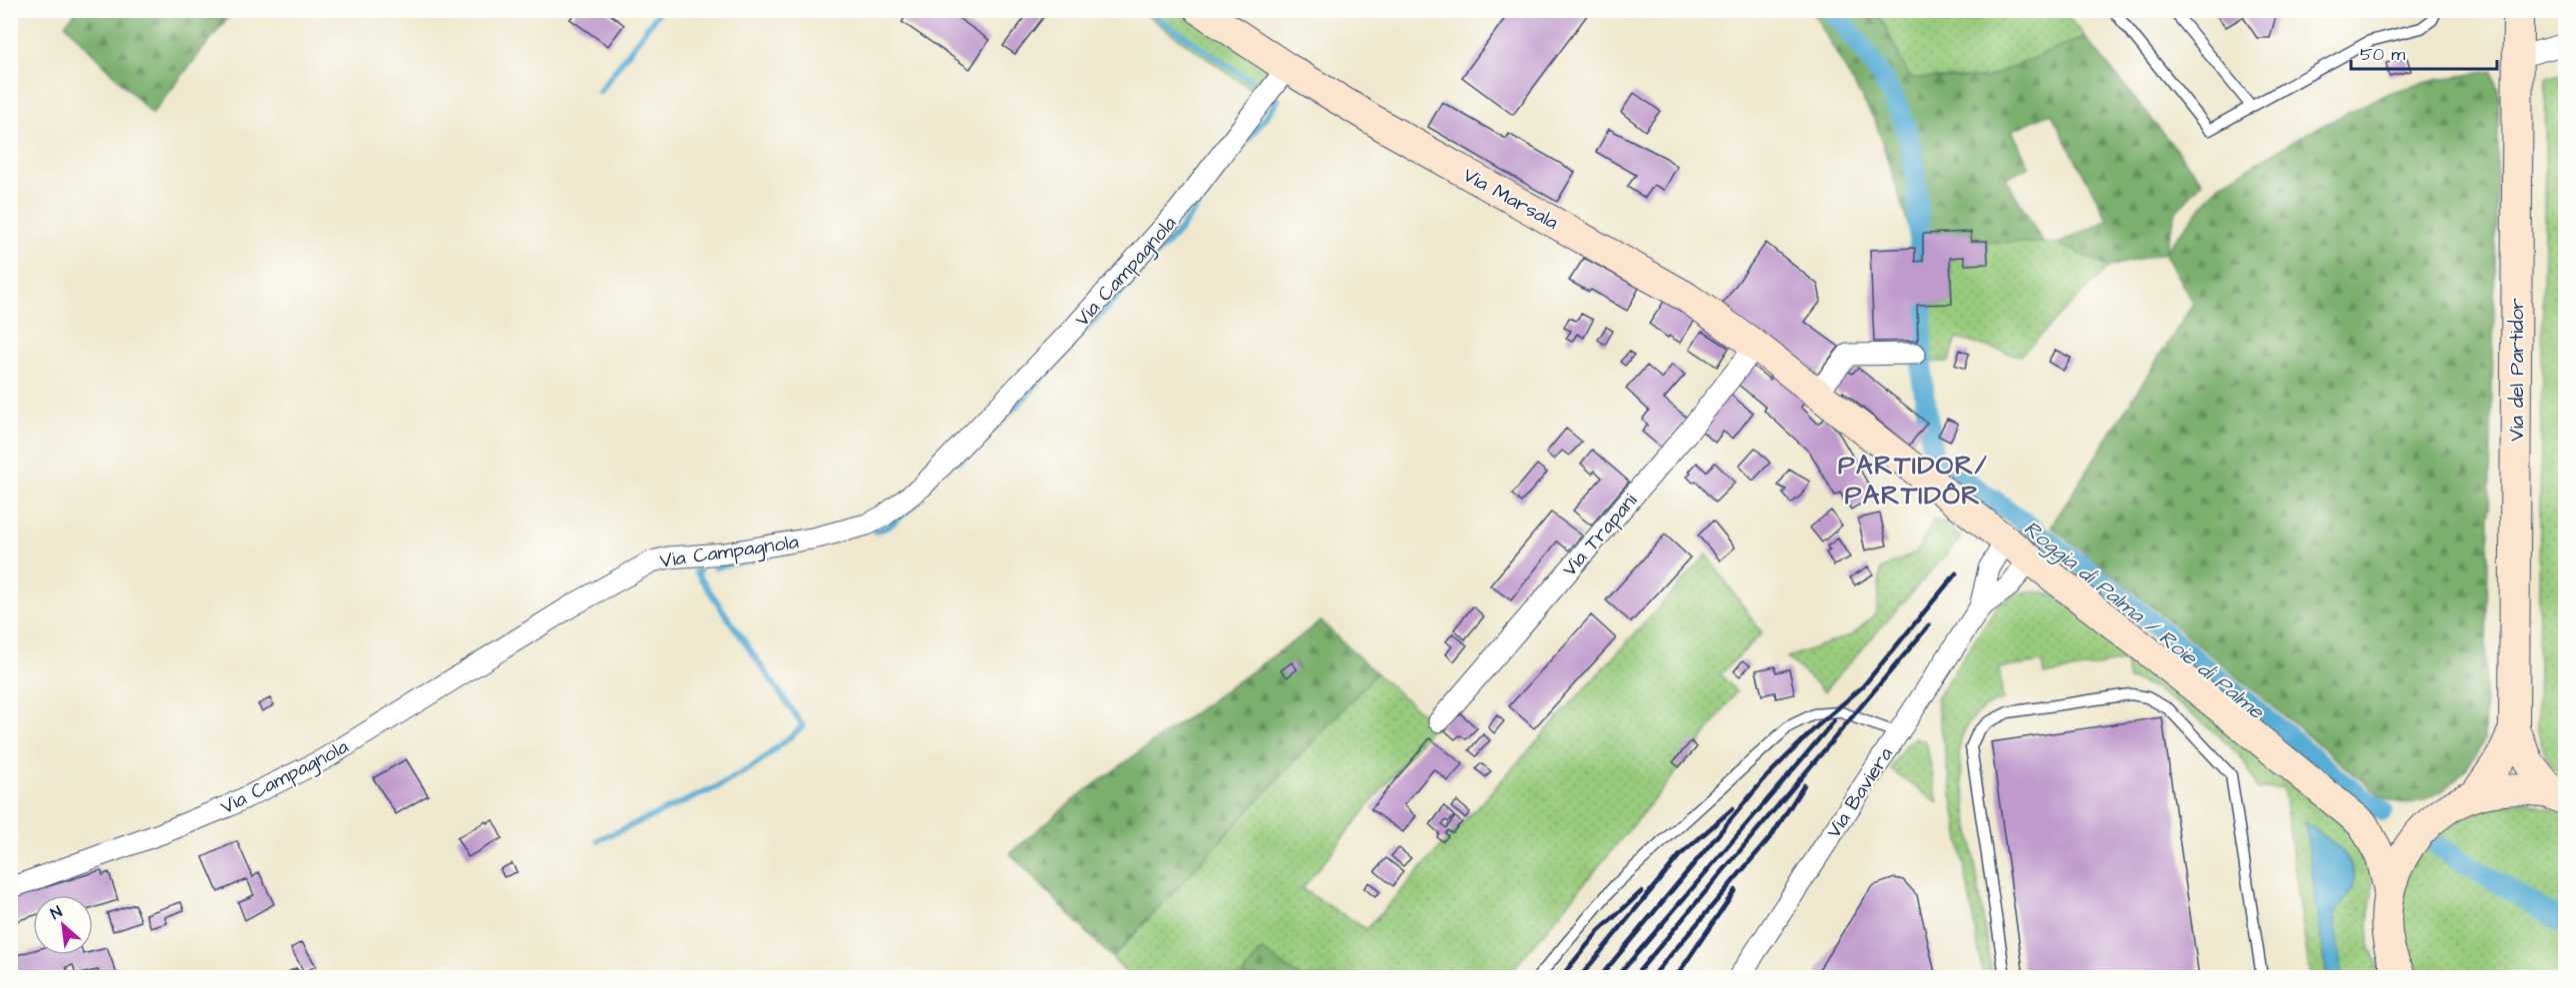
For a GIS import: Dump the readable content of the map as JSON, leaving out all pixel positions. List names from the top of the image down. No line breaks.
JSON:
{"streets":{"street":["Via Marsala","Via Campagnola","Via del Partidor","Via Trapani","Via Baviera"]},"crossings":[["Via Marsala","Via Campagnola"],["Via Marsala","Via Trapani"],["Via Marsala","Via Baviera"]],"districts":["PARTIDOR/ PARTIDÔR"],"water":["Roggia di Palma / Roie di Palme"],"scale_bar":"50 m","north":"top left"}
